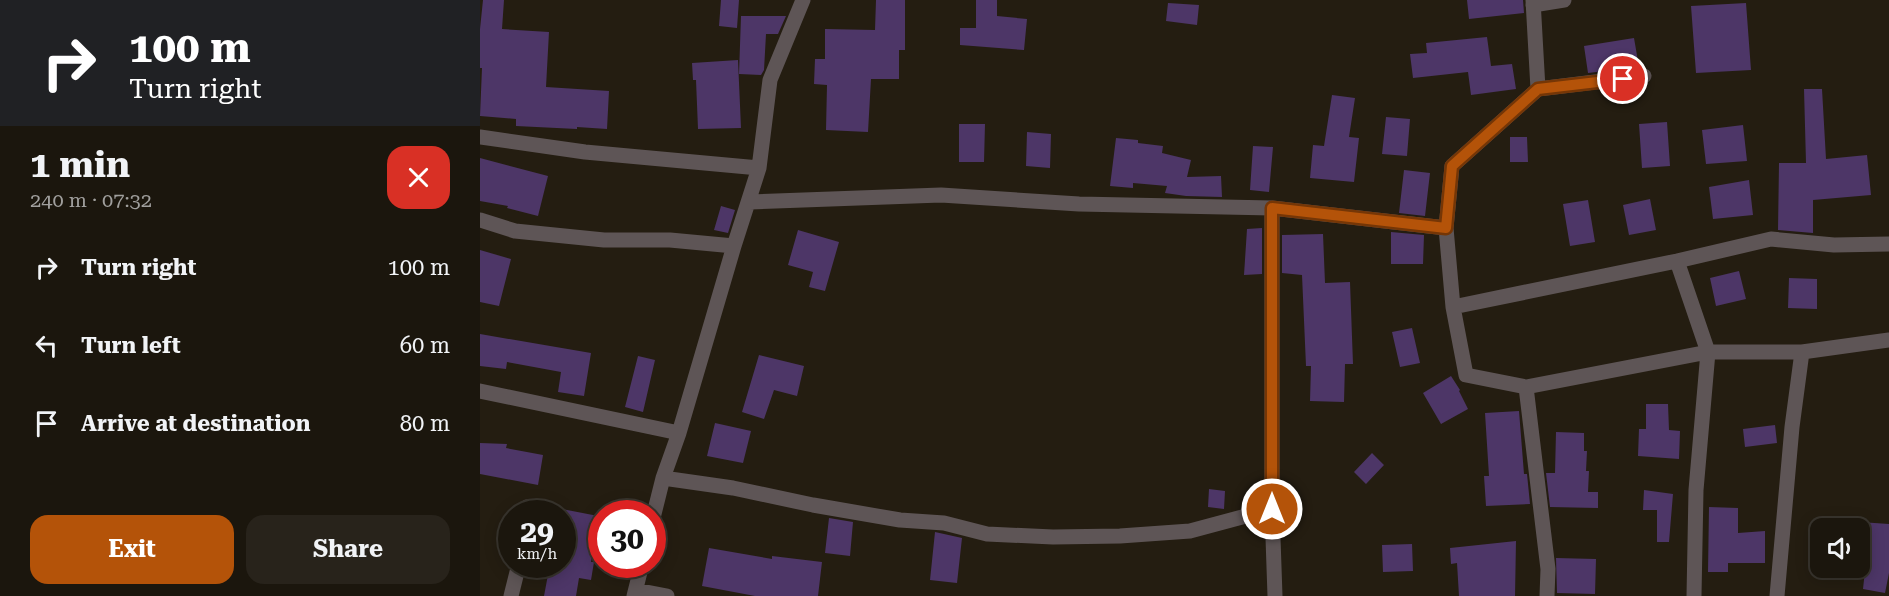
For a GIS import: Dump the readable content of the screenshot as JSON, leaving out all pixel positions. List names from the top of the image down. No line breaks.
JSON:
{"page":{"turn":["100 m","Turn right"],"heading":["1 min","240 m · 07:32"],"list":[{"name":"Turn right","value":"100 m"},{"name":"Turn left","value":"60 m"},{"name":"Arrive at destination","value":"80 m"}],"speed":"29 km/h","limit":"30","buttons":["Exit","Share"]}}
